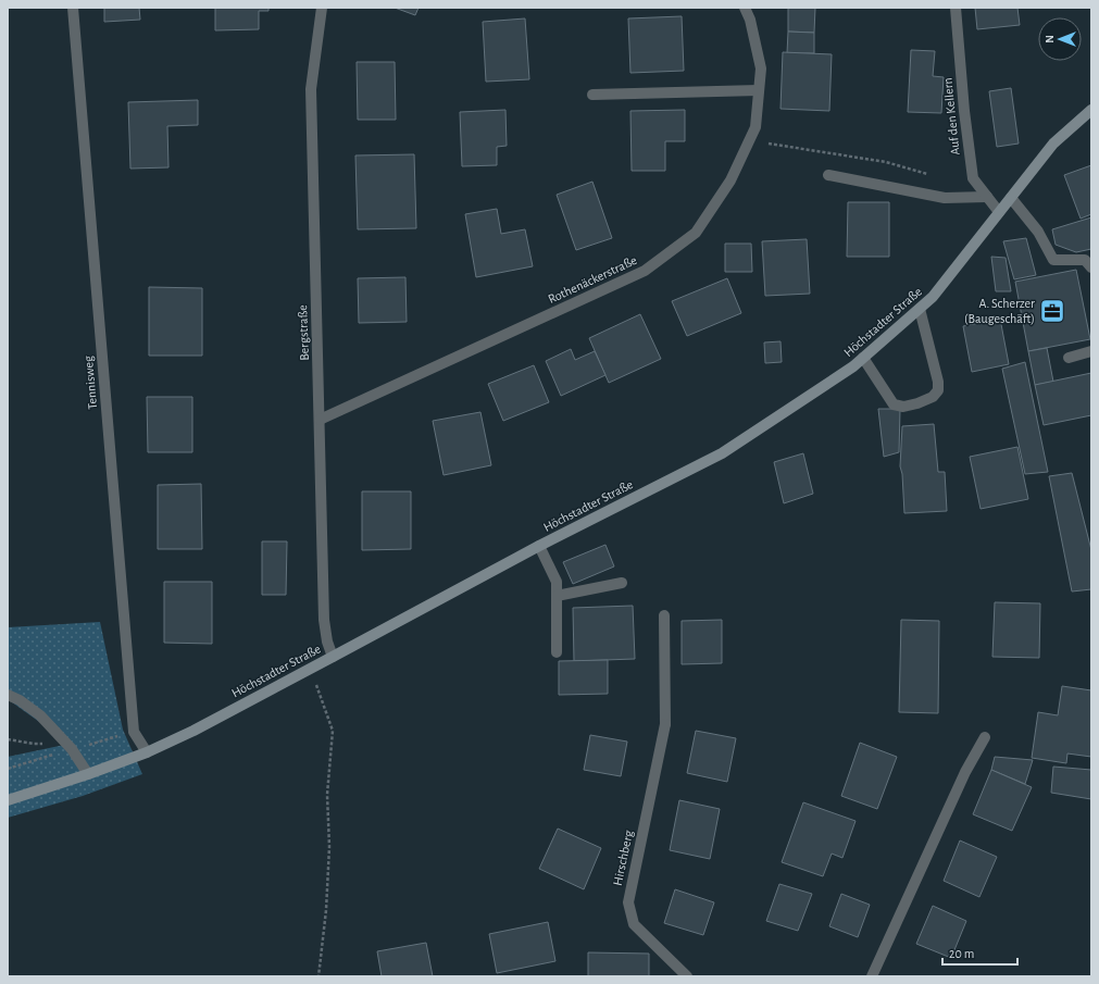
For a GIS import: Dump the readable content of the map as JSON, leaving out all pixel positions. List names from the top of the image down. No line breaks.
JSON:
{"streets":{"street":["Auf den Kellern","Rothenäckerstraße","Höchstadter Straße","Bergstraße","Tennisweg","Hirschberg"]},"crossings":[["Auf den Kellern","Höchstadter Straße"],["Rothenäckerstraße","Bergstraße"],["Höchstadter Straße","Bergstraße"],["Höchstadter Straße","Tennisweg"]],"places":{"office":["A. Scherzer (Baugeschäft)"]},"scale_bar":"20 m","north":"left"}
